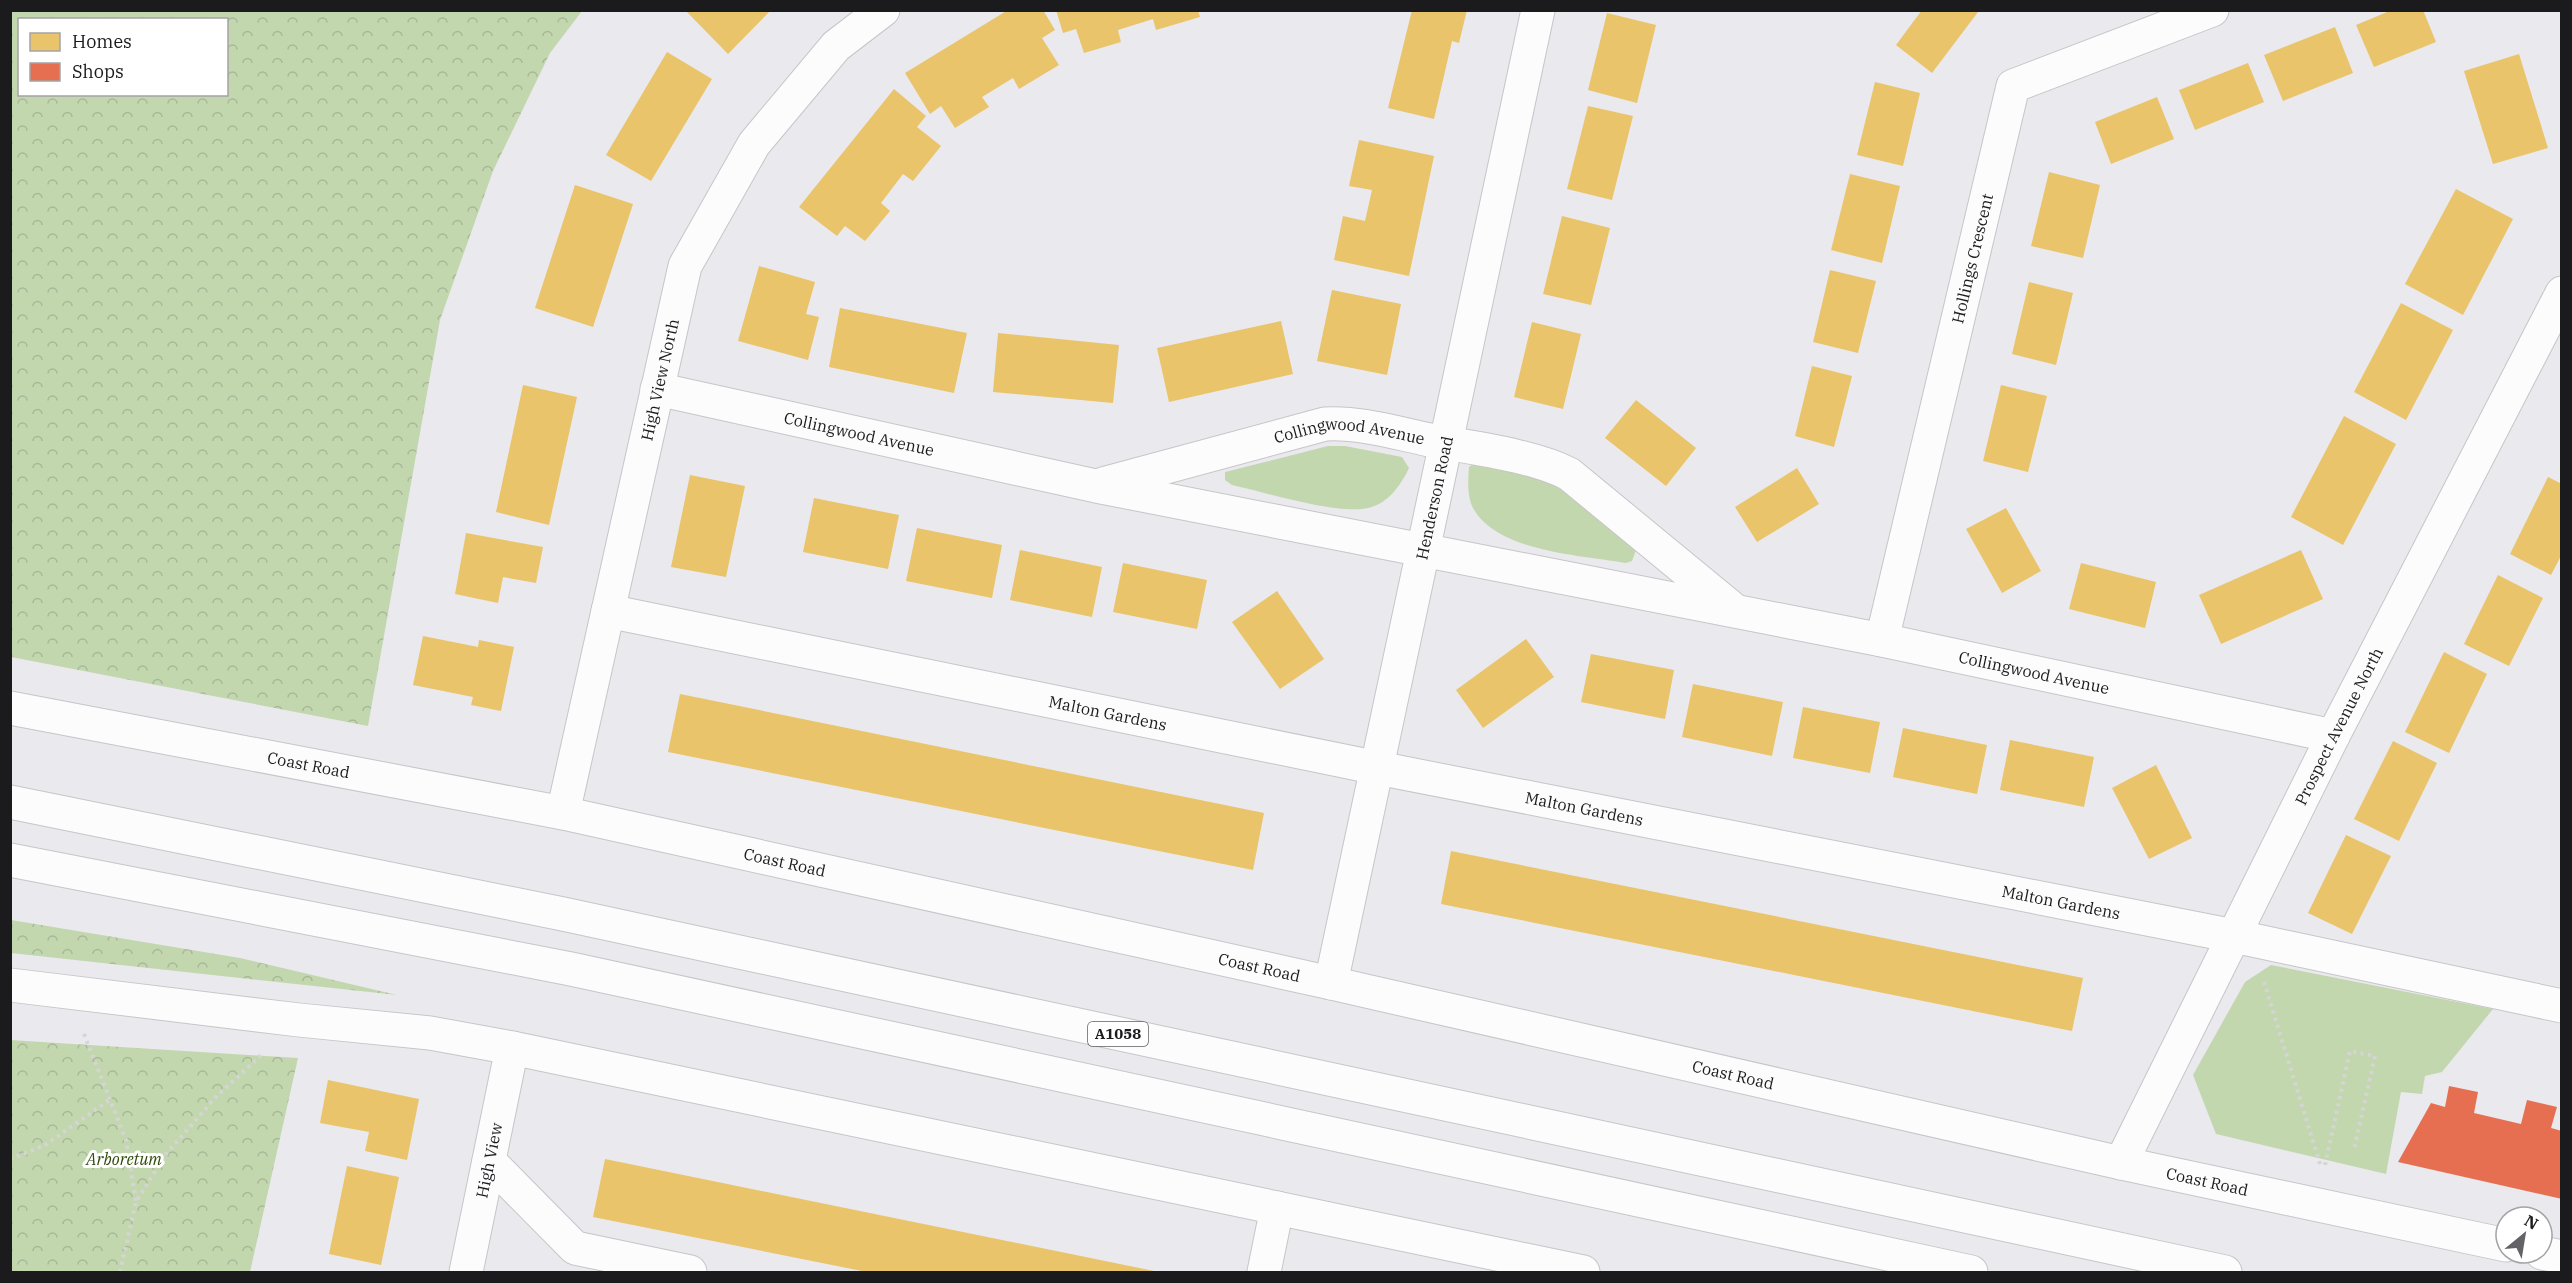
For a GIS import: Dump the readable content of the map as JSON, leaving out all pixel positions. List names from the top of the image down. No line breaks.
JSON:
{"streets":{"main road":["Hollings Crescent","High View North","Collingwood Avenue","Henderson Road","Malton Gardens","Prospect Avenue North","Coast Road","A1058","High View"]},"crossings":[["Hollings Crescent","Collingwood Avenue"],["High View North","Collingwood Avenue"],["High View North","Malton Gardens"],["High View North","Coast Road"],["Collingwood Avenue","Henderson Road"],["Collingwood Avenue","Prospect Avenue North"],["Henderson Road","Malton Gardens"],["Henderson Road","Coast Road"],["Malton Gardens","Prospect Avenue North"],["Prospect Avenue North","Coast Road"]],"parks":["Arboretum"],"legend":["Homes","Shops"],"north":"top right"}
